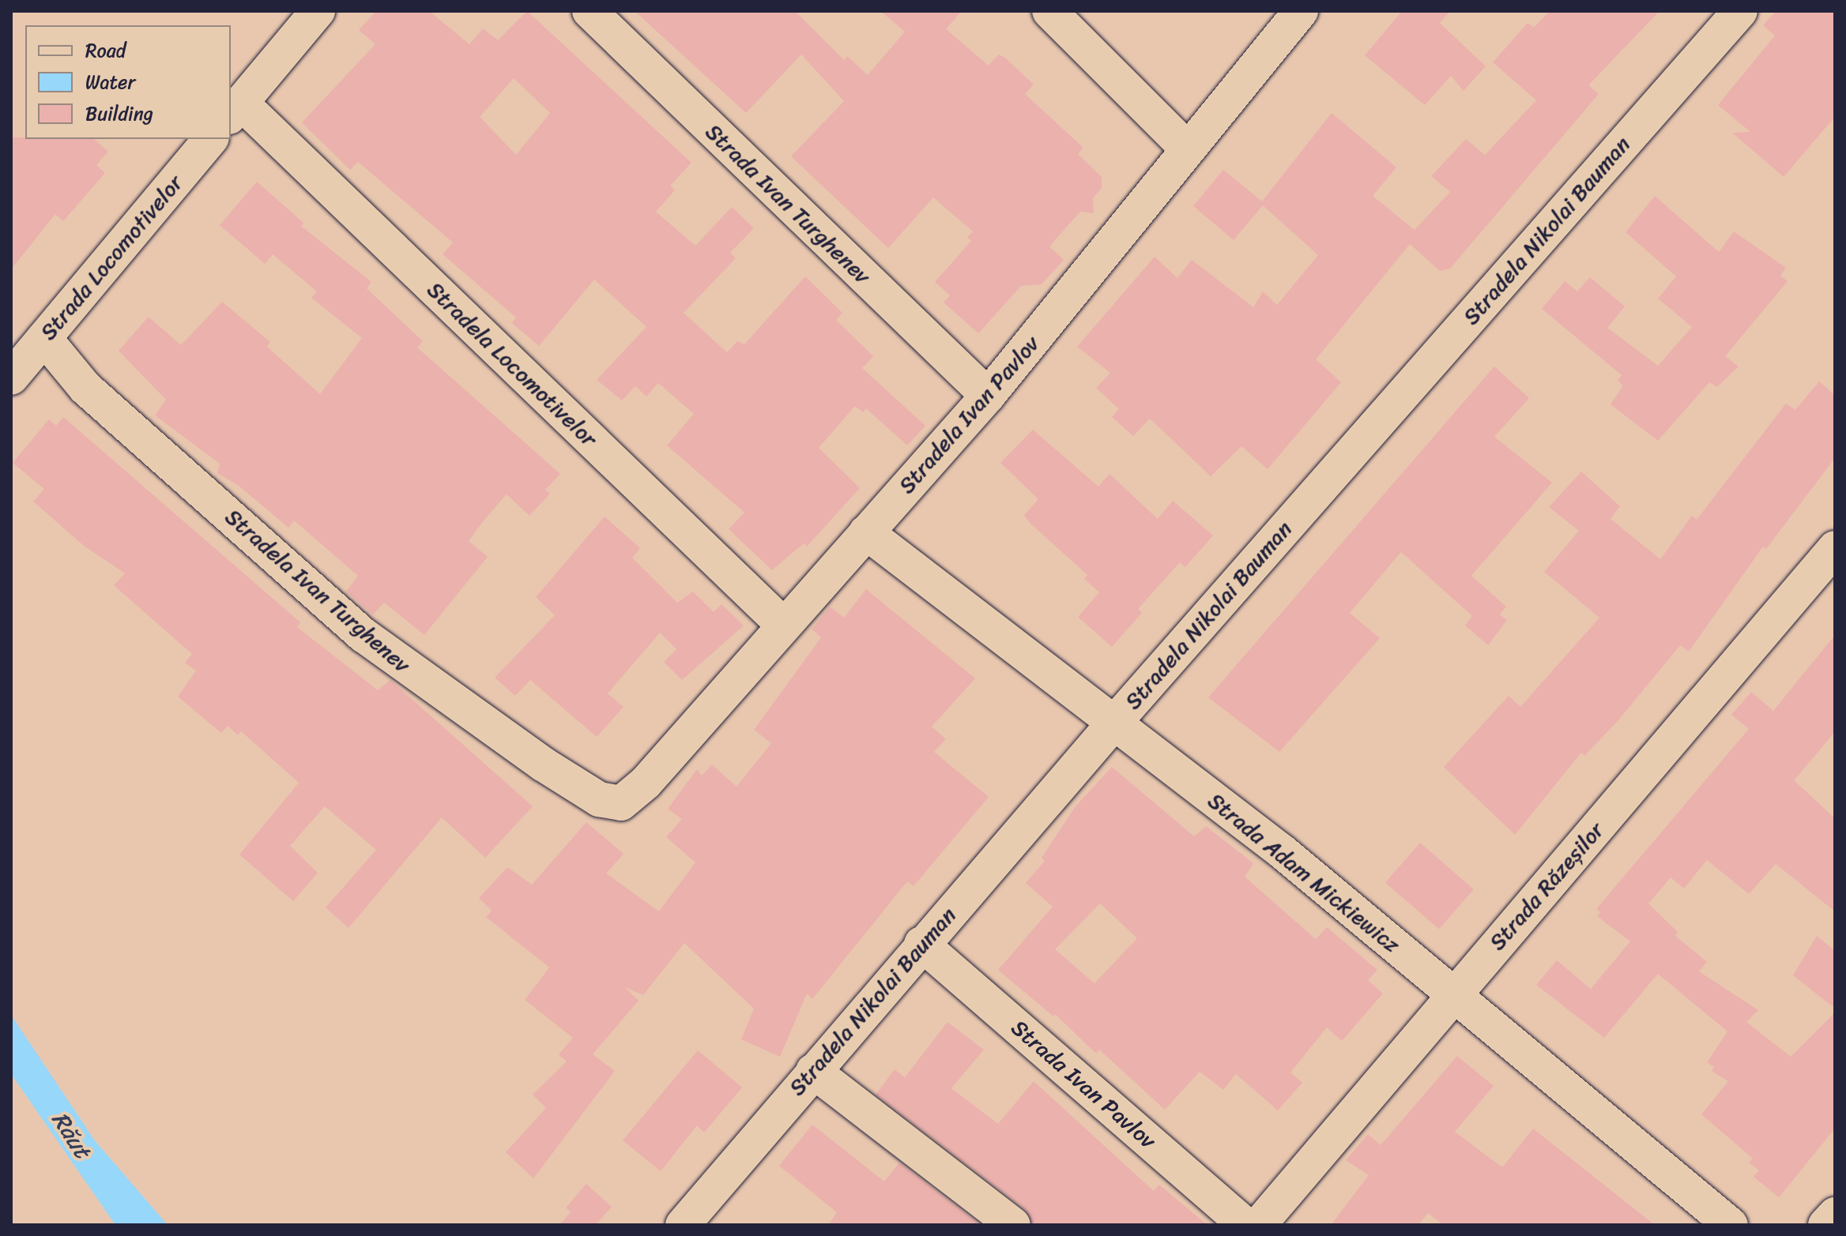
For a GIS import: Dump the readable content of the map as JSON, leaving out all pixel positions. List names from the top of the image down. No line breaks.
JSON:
{"streets":{"street":["Strada Ivan Turghenev","Stradela Nikolai Bauman","Strada Locomotivelor","Stradela Locomotivelor","Stradela Ivan Pavlov","Stradela Ivan Turghenev","Strada Adam Mickiewicz","Strada Răzeșilor","Strada Ivan Pavlov"]},"crossings":[["Strada Ivan Turghenev","Stradela Ivan Pavlov"],["Stradela Nikolai Bauman","Strada Adam Mickiewicz"],["Stradela Nikolai Bauman","Strada Ivan Pavlov"],["Strada Locomotivelor","Stradela Ivan Turghenev"],["Stradela Locomotivelor","Stradela Ivan Pavlov"],["Stradela Ivan Pavlov","Stradela Ivan Turghenev"],["Stradela Ivan Pavlov","Strada Adam Mickiewicz"],["Strada Adam Mickiewicz","Strada Răzeșilor"]],"water":["Răut"],"legend":["Road","Water","Building"]}
